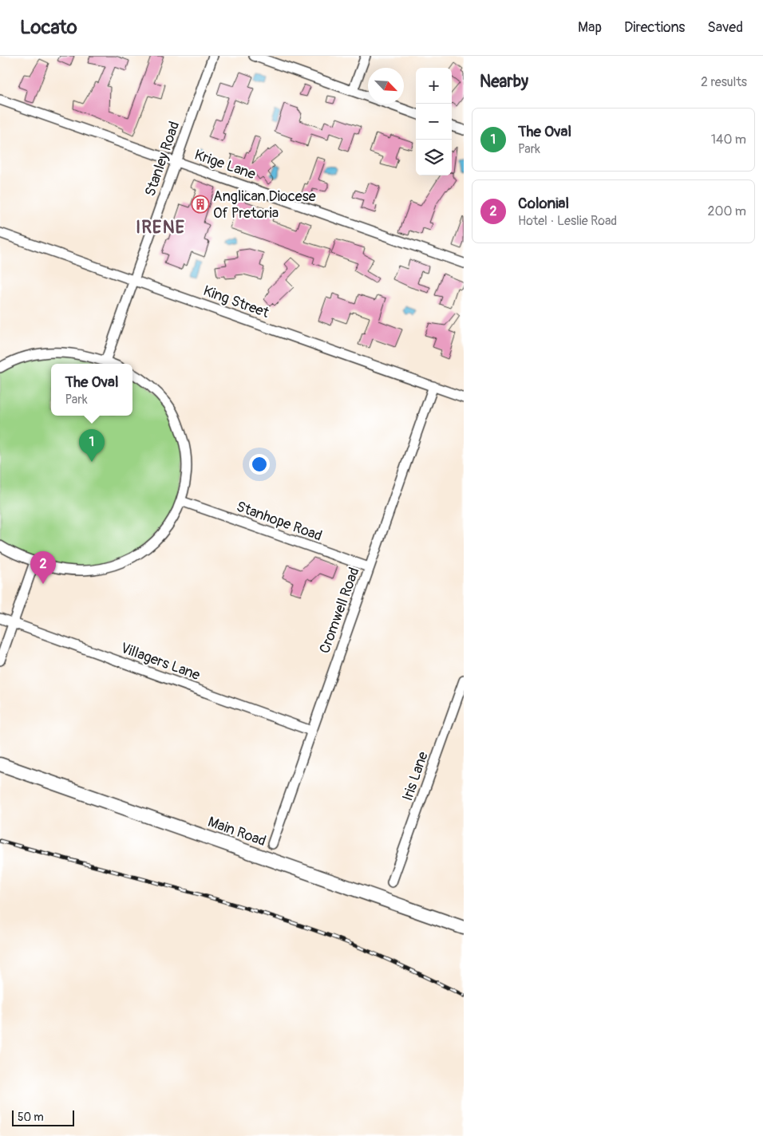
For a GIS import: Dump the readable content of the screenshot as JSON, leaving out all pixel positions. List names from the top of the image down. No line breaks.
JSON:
{"streets":{"main road":["Main Road"],"street":["Stanley Road","Krige Lane","King Street","Stanhope Road","Cromwell Road","Villagers Lane","Iris Lane"]},"crossings":[["Stanley Road","Krige Lane"],["Stanley Road","King Street"],["King Street","Cromwell Road"],["Stanhope Road","Cromwell Road"],["Cromwell Road","Villagers Lane"]],"districts":["IRENE"],"places":{"building":["Anglican Diocese Of Pretoria"]},"scale_bar":"50 m","north":"bottom right","page":{"header":"Locato","nav":["Map","Directions","Saved"],"heading":["Nearby","2 results"],"map_buttons":["+","−"],"list":[{"mark":"1","name":"The Oval","note":"Park","value":"140 m"},{"mark":"2","name":"Colonial","note":"Hotel · Leslie Road","value":"200 m"}],"popup":["The Oval","Park"],"pins":["1","2"],"scale":"50 m"}}
